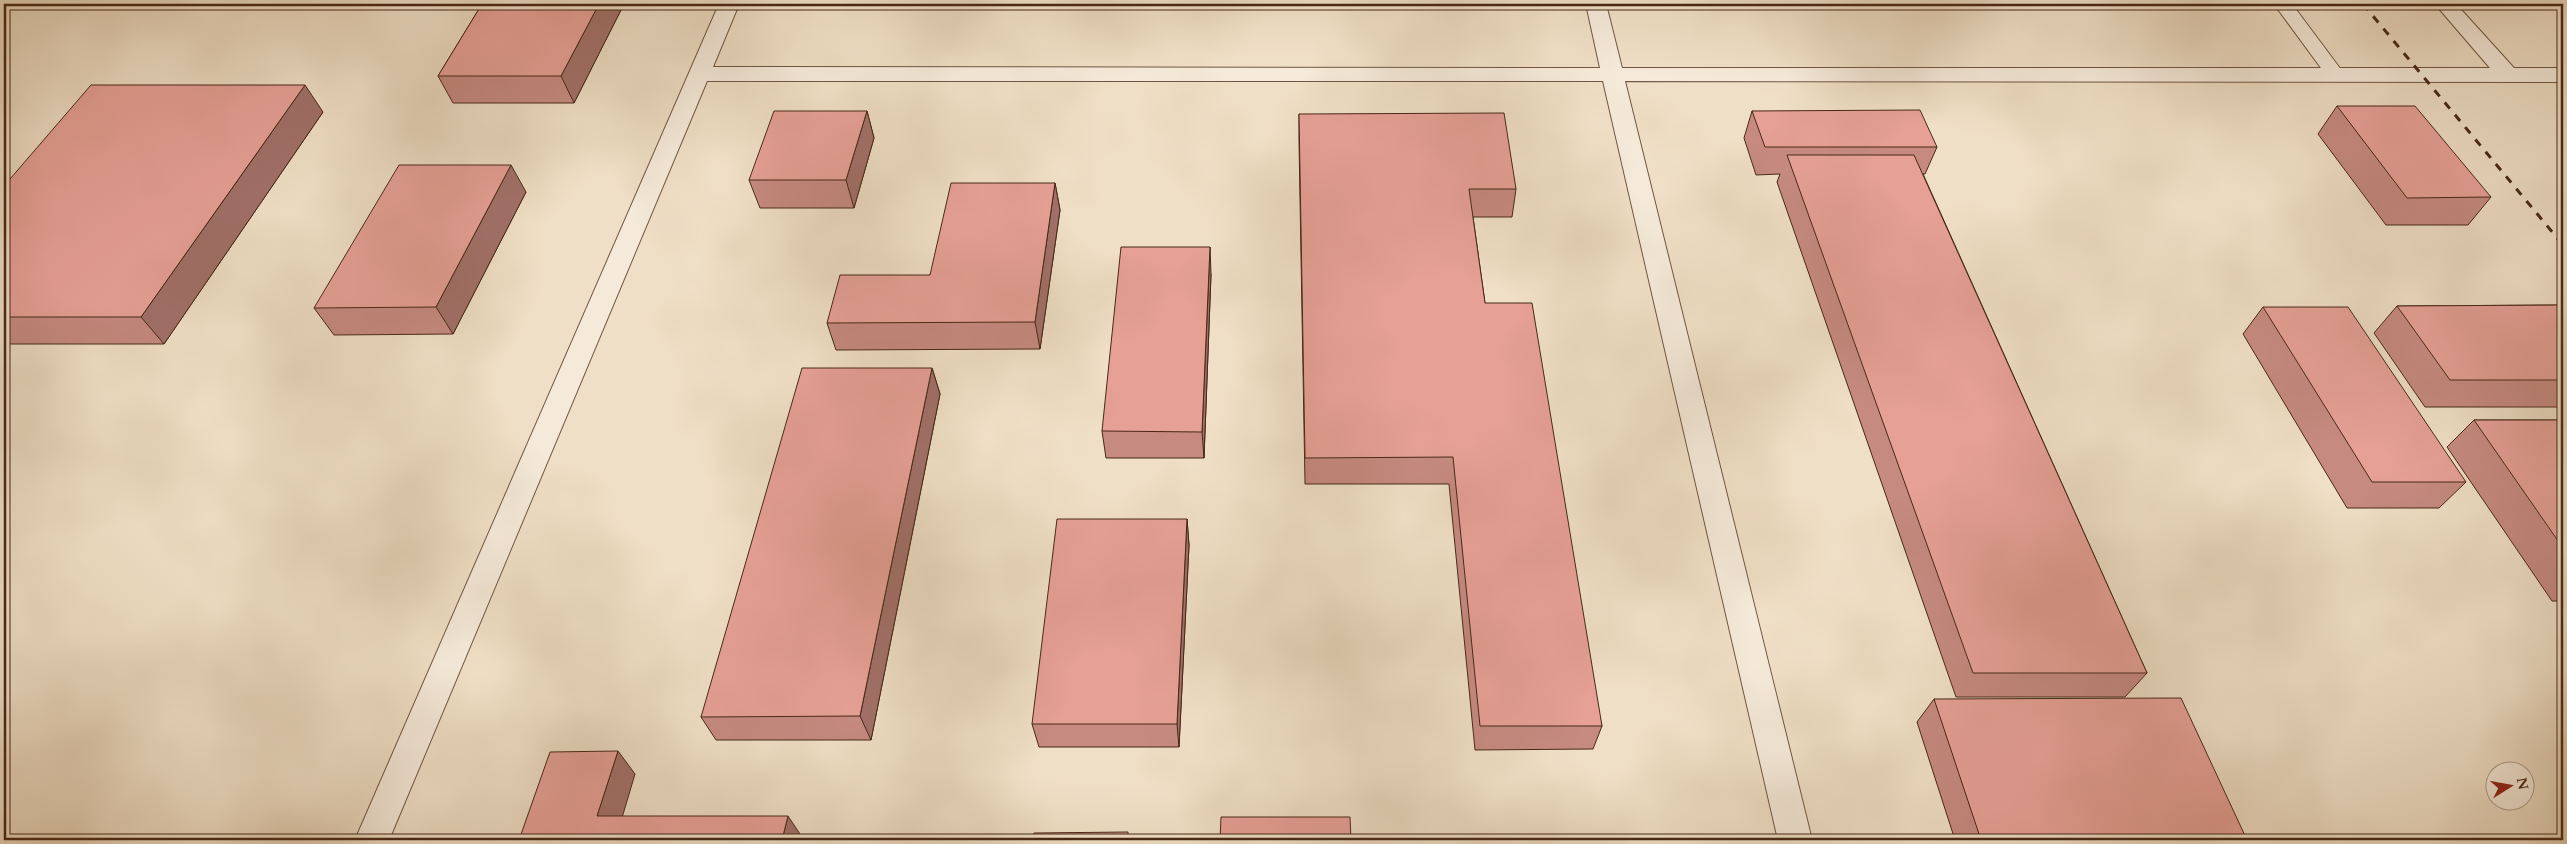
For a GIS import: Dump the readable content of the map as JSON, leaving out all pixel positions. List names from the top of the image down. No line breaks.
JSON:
{"north":"right"}
